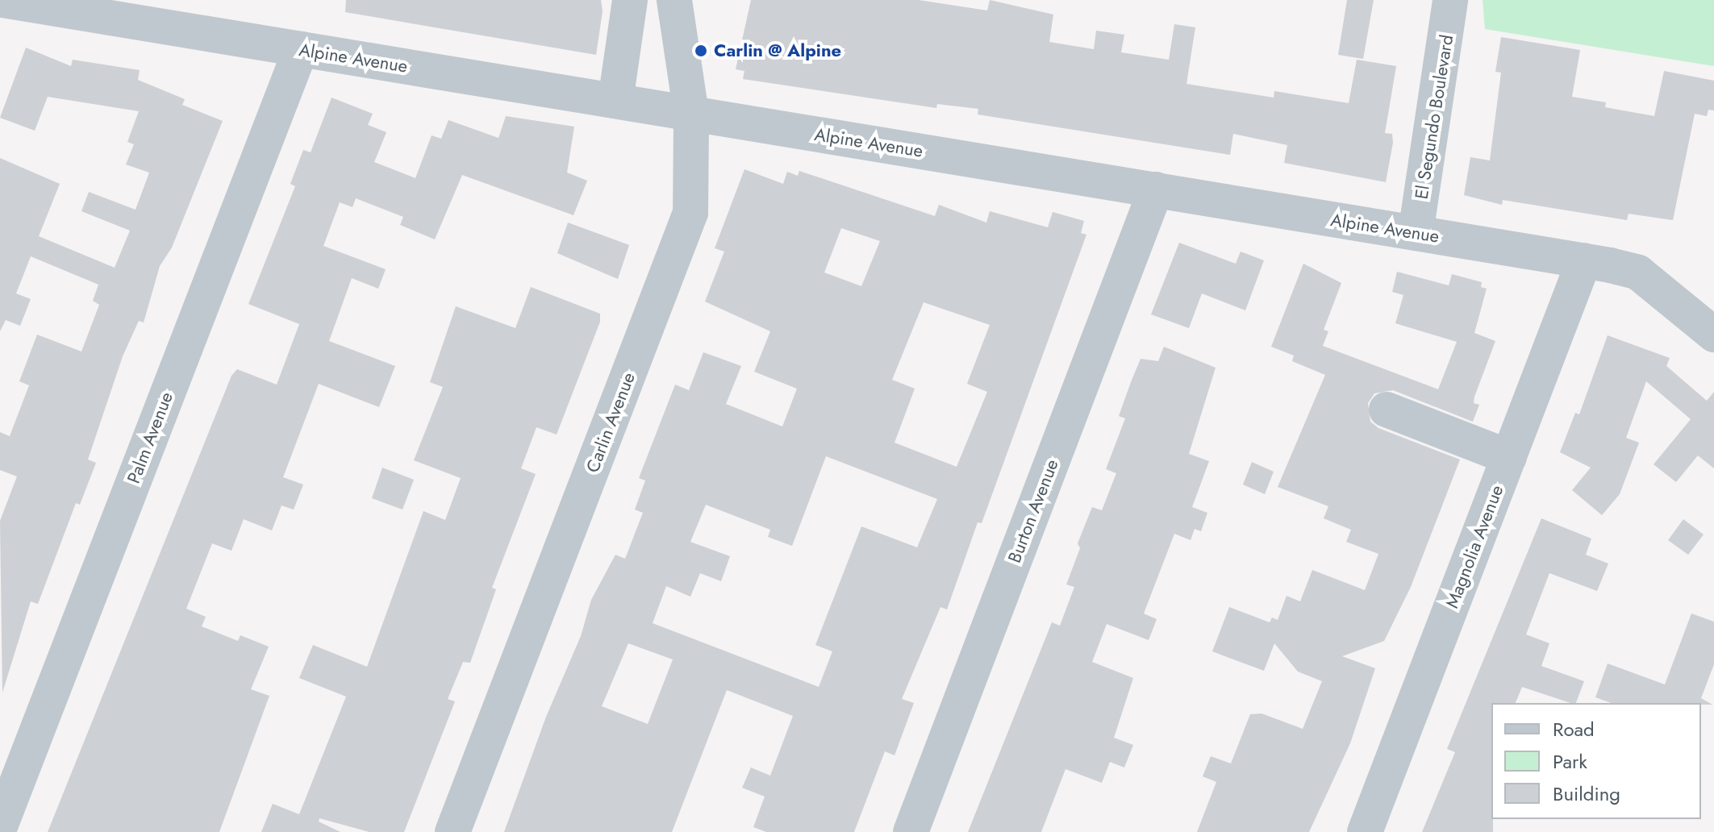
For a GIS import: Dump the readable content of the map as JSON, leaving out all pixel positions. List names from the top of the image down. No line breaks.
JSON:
{"streets":{"street":["Alpine Avenue","El Segundo Boulevard","Carlin Avenue","Palm Avenue","Burton Avenue","Magnolia Avenue"]},"crossings":[["Alpine Avenue","El Segundo Boulevard"],["Alpine Avenue","Carlin Avenue"],["Alpine Avenue","Palm Avenue"],["Alpine Avenue","Burton Avenue"],["Alpine Avenue","Magnolia Avenue"]],"places":["Carlin @ Alpine"],"legend":["Road","Park","Building"]}
